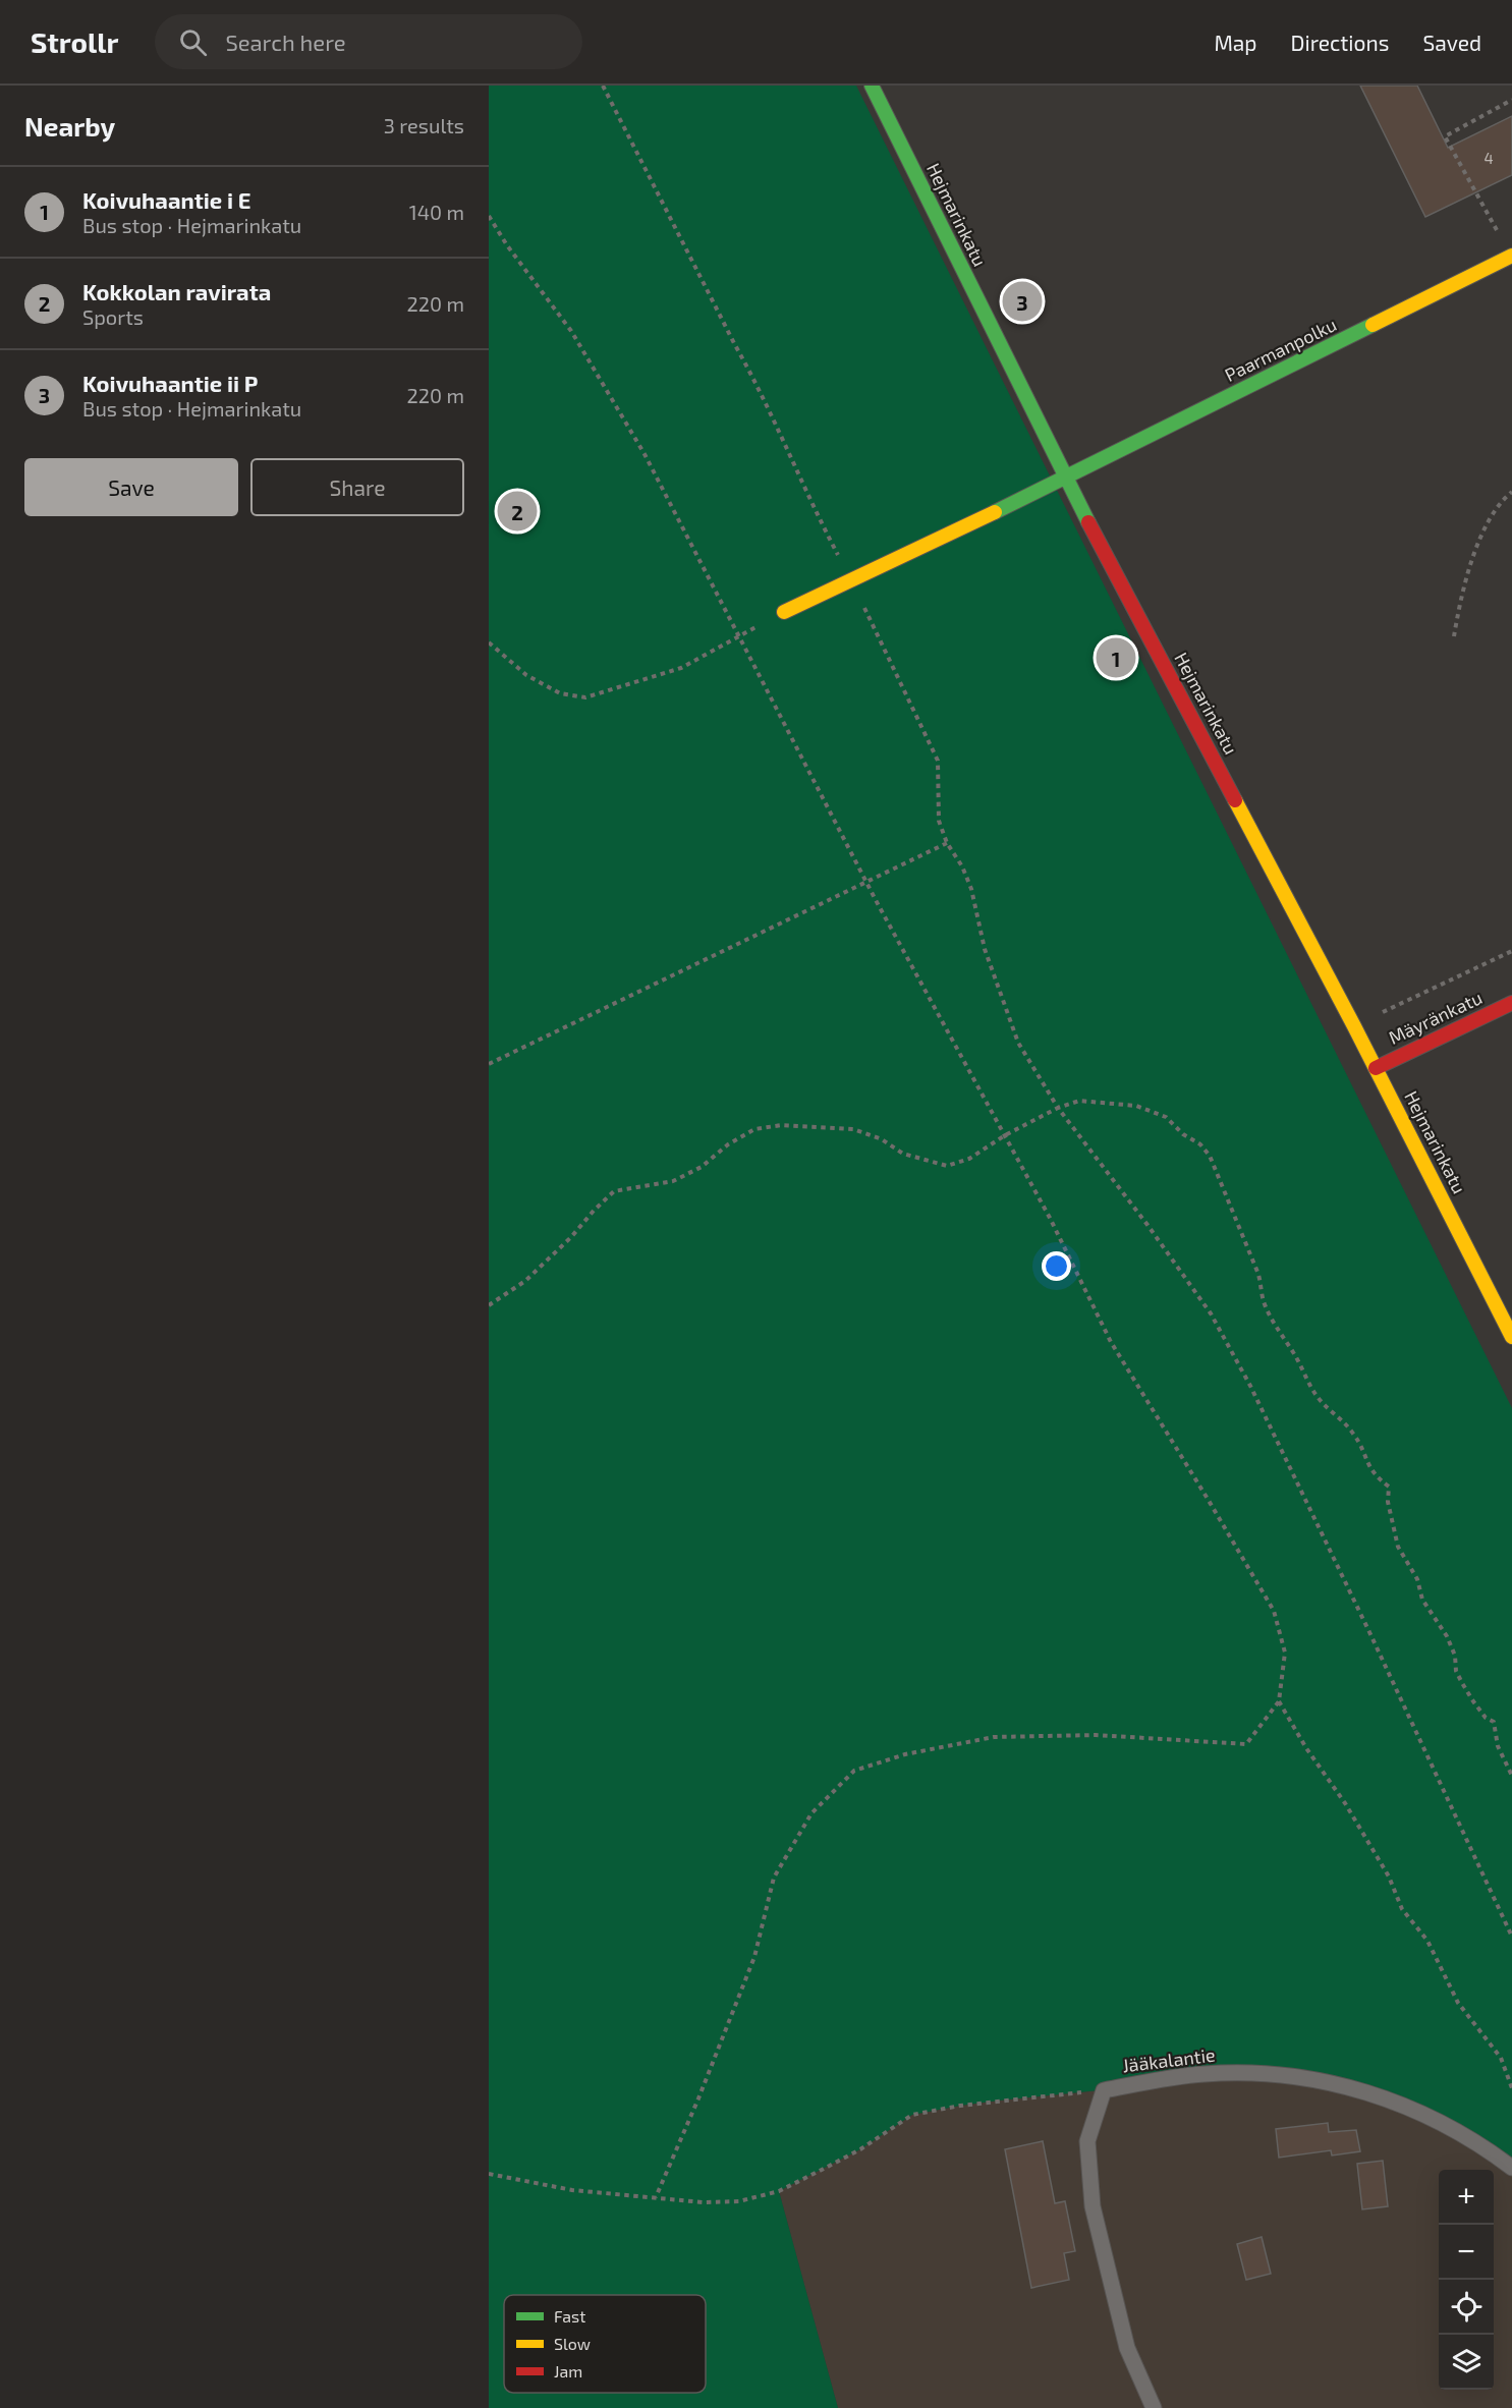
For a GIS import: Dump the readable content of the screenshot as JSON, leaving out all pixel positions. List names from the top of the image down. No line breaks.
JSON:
{"streets":{"street":["Hejmarinkatu","Paarmanpolku","Mäyränkatu"],"lane":["Jääkalantie"]},"crossings":[["Hejmarinkatu","Paarmanpolku"],["Hejmarinkatu","Mäyränkatu"]],"house_numbers":["4"],"legend":["Fast","Slow","Jam"],"page":{"header":"Strollr","search":"Search here","nav":["Map","Directions","Saved"],"heading":["Nearby","3 results"],"list":[{"mark":"1","name":"Koivuhaantie i E","note":"Bus stop · Hejmarinkatu","value":"140 m"},{"mark":"2","name":"Kokkolan ravirata","note":"Sports","value":"220 m"},{"mark":"3","name":"Koivuhaantie ii P","note":"Bus stop · Hejmarinkatu","value":"220 m"}],"pins":["3","2","1"],"buttons":["Save","Share"],"map_buttons":["+","−"]}}
